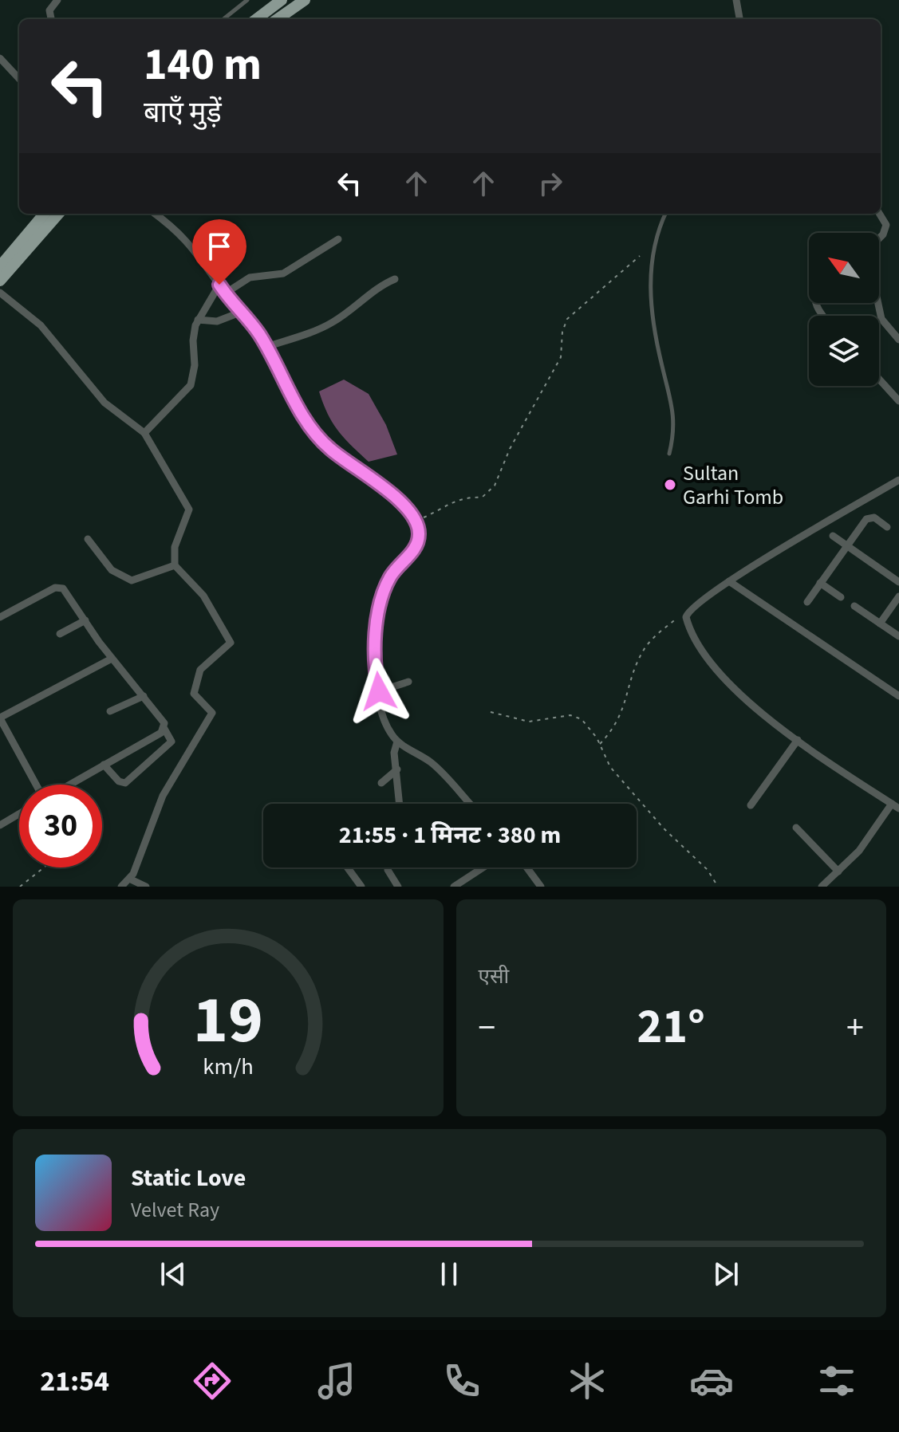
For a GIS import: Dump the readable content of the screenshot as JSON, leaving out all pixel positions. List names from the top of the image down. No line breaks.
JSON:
{"places":["Sultan Garhi Tomb"],"north":"top left","page":{"turn":["140 m","बाएँ मुड़ें"],"limit":"30","trip":"21:55 · 1 मिनट · 380 m","tile":"एसी","heat":["−","21°","+"],"song":["Static Love","Velvet Ray"],"tabs":"21:54","gauge":["19","km/h"]}}
